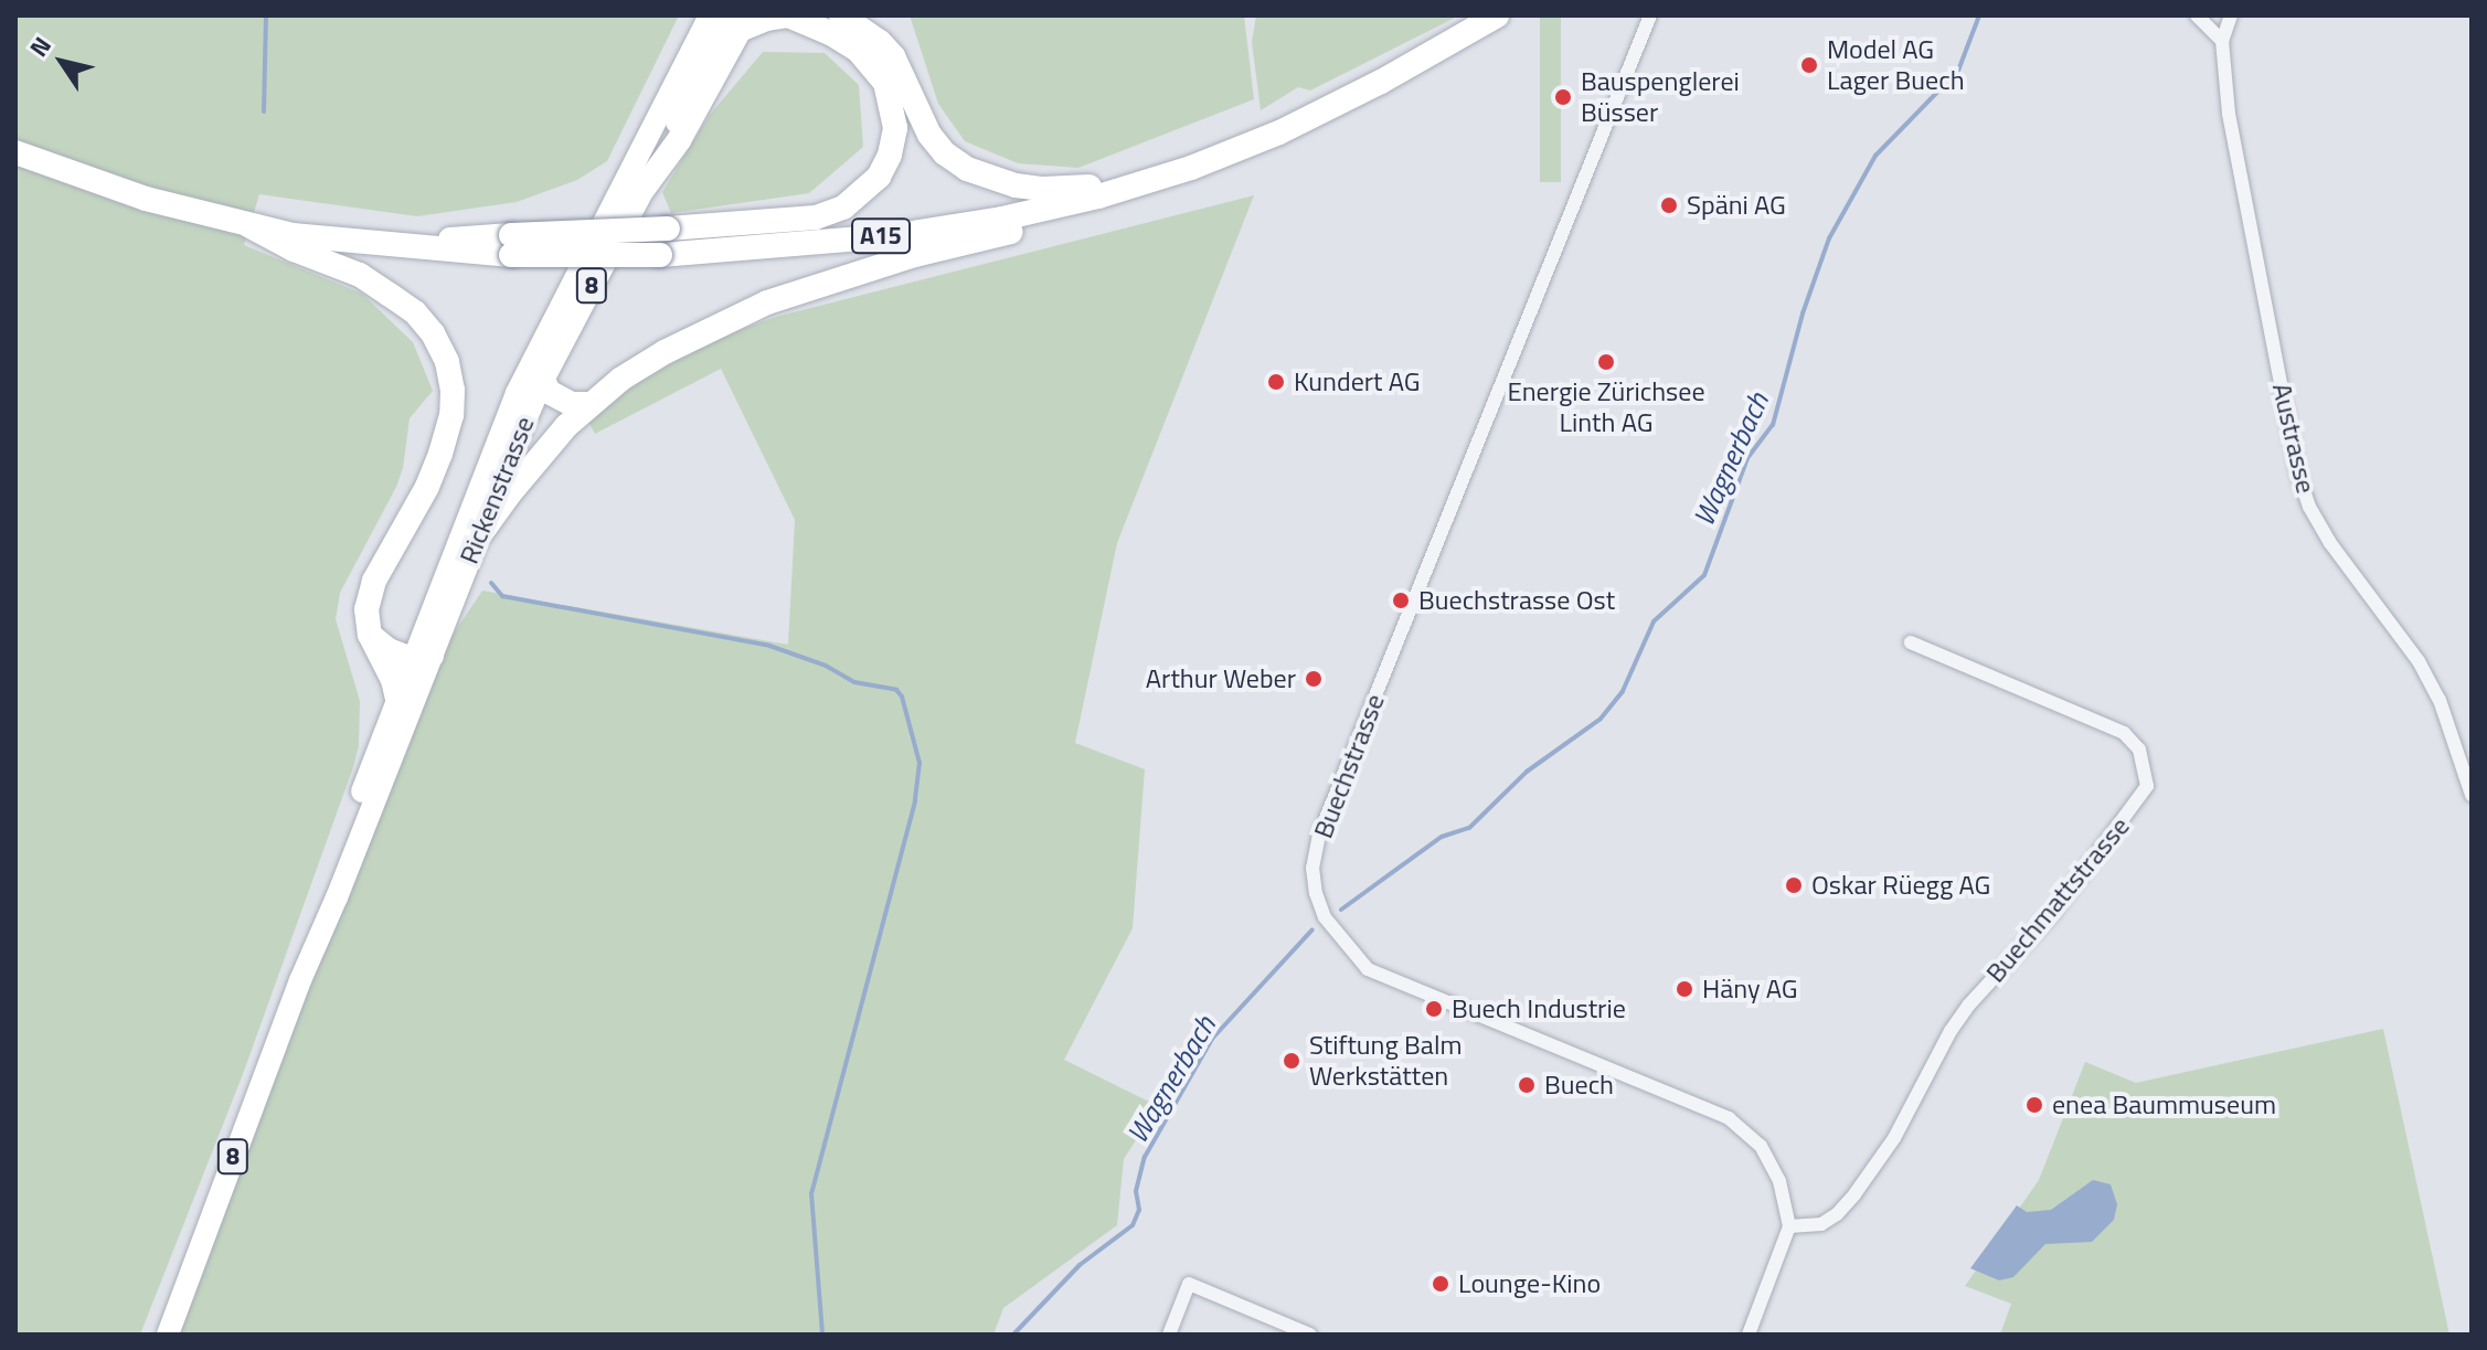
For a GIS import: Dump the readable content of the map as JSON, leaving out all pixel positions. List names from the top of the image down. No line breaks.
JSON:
{"streets":{"highway":["A15"],"main road":["8","Rickenstrasse"],"street":["Austrasse","Buechstrasse","Buechmattstrasse"]},"crossings":[["Buechstrasse","Buechmattstrasse"]],"water":["Wagnerbach"],"places":["Model AG Lager Buech","Bauspenglerei Büsser","Späni AG","Energie Zürichsee Linth AG","Kundert AG","Buechstrasse Ost","Arthur Weber","Oskar Rüegg AG","Häny AG","Buech Industrie","Stiftung Balm Werkstätten","Buech","enea Baummuseum","Lounge-Kino"],"north":"top left"}
